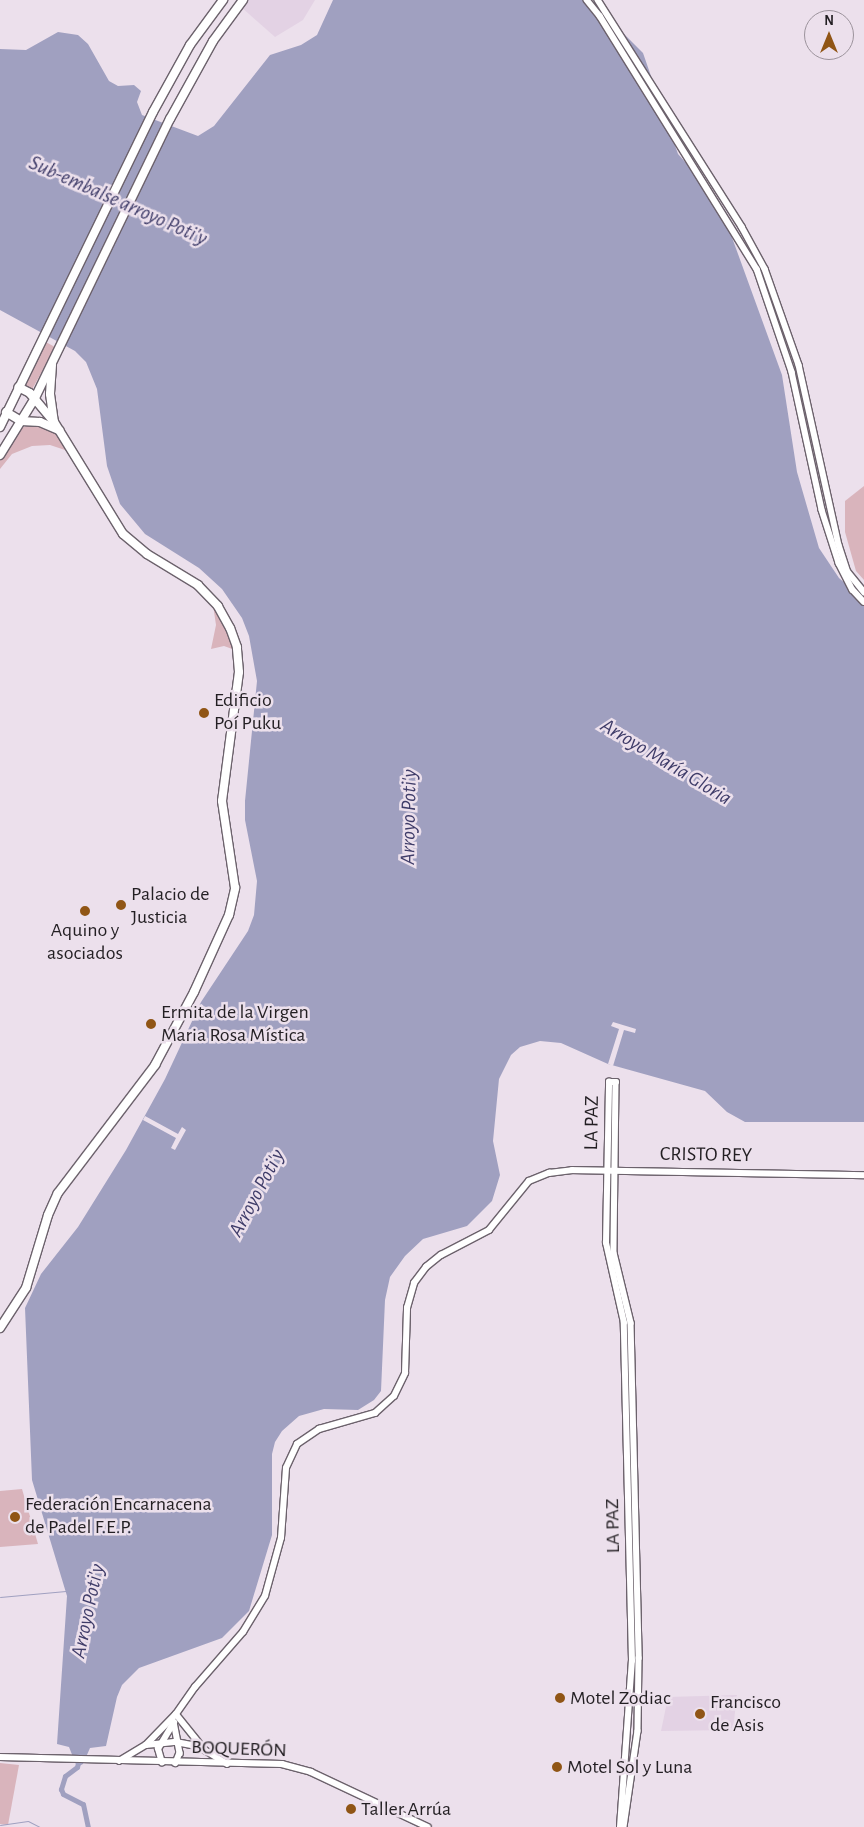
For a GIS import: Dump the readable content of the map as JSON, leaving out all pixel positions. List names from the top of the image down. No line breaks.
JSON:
{"streets":{"street":["LA PAZ","CRISTO REY","BOQUERÓN"]},"crossings":[["LA PAZ","CRISTO REY"]],"water":["Sub-embalse arroyo Poti'y","Arroyo María Gloria","Arroyo Poti'y"],"places":["Edificio Poí Puku","Palacio de Justicia","Aquino y asociados","Ermita de la Virgen Maria Rosa Mística","Federación Encarnacena de Padel F.E.P.","Motel Zodiac","Francisco de Asis","Motel Sol y Luna","Taller Arrúa"],"north":"top"}
